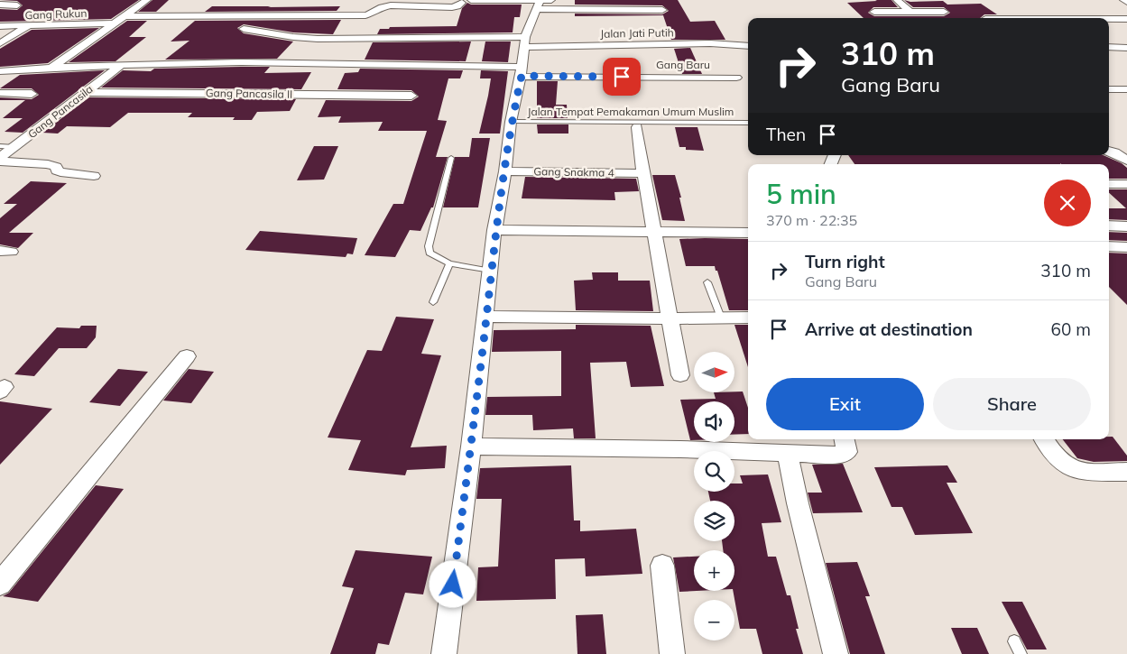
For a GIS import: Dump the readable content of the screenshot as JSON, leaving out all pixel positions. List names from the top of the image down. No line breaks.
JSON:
{"streets":{"street":["Gang Rukun","Jalan Jati Putih","Gang Baru","Gang Pancasila II","Gang Pancasila","Gang Snakma 4"],"lane":["Jalan Tempat Pemakaman Umum Muslim"]},"crossings":[["Gang Baru","Gang Pancasila"],["Gang Pancasila II","Gang Pancasila"]],"north":"right","page":{"turn":["310 m","Gang Baru"],"then":"Then","heading":["5 min","370 m · 22:35"],"list":[{"name":"Turn right","note":"Gang Baru","value":"310 m"},{"name":"Arrive at destination","value":"60 m"}],"map_buttons":["+","−"],"buttons":["Exit","Share"]}}
